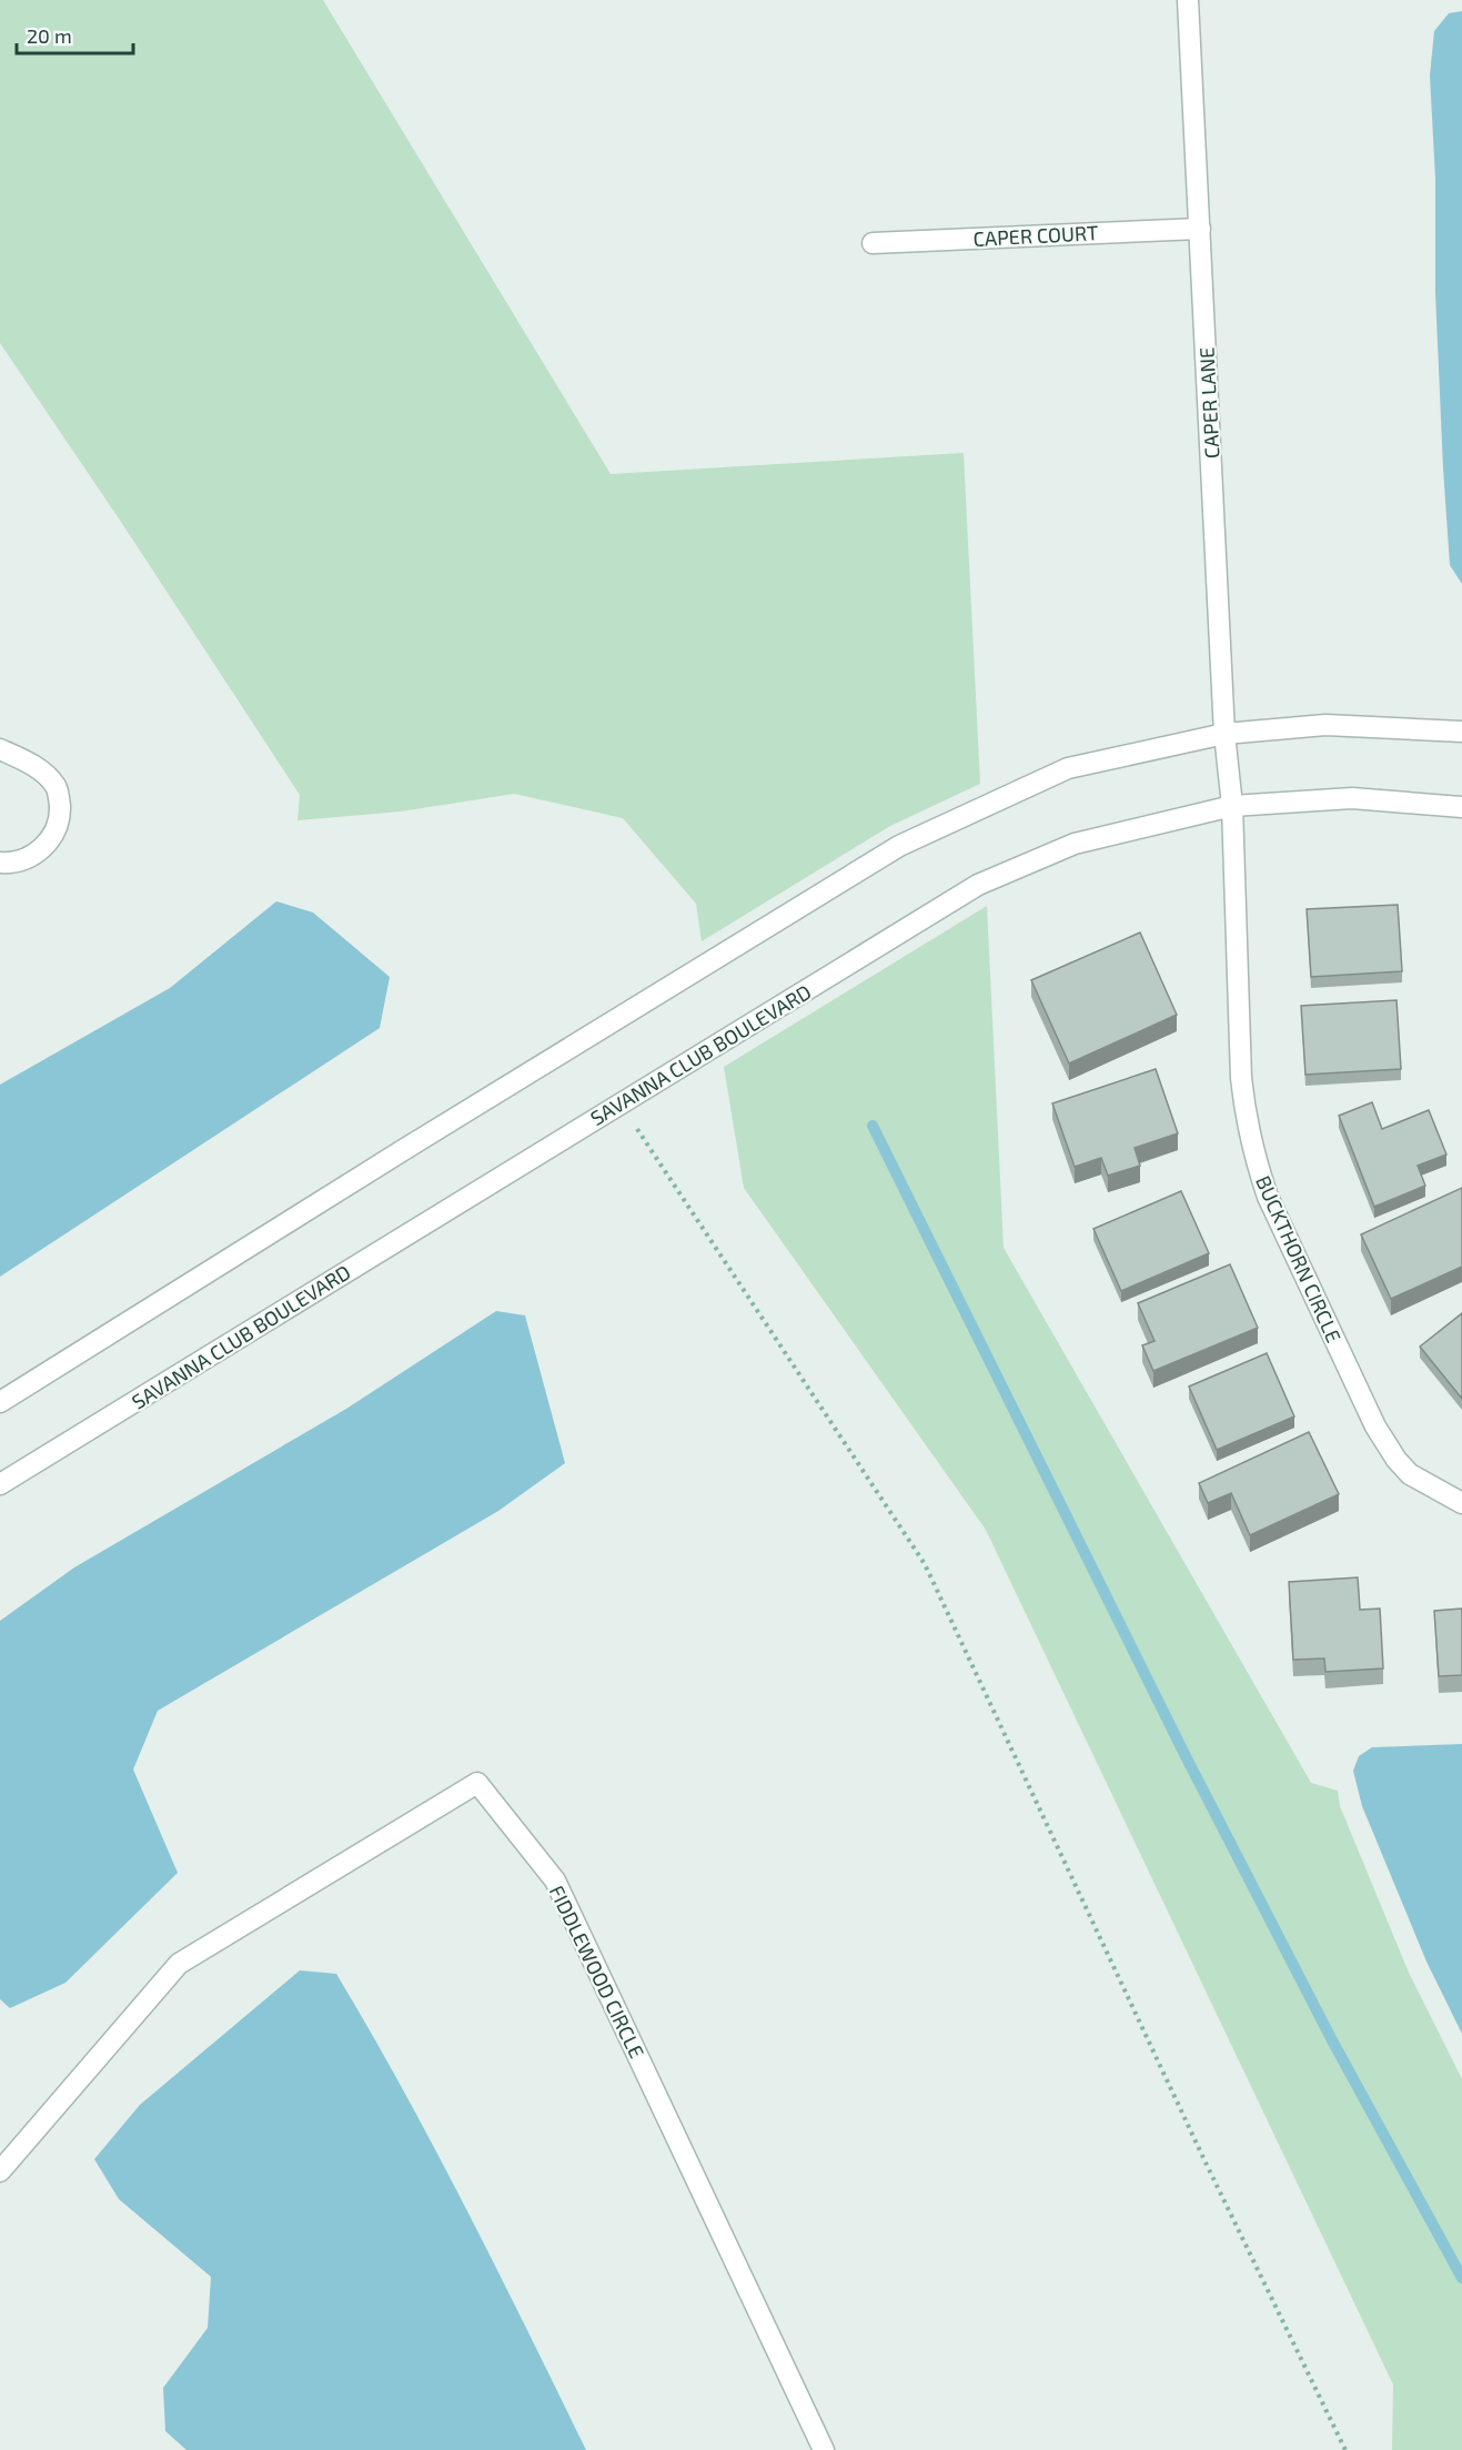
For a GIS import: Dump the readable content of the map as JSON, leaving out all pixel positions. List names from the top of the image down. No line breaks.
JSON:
{"streets":{"street":["CAPER COURT","CAPER LANE","SAVANNA CLUB BOULEVARD","BUCKTHORN CIRCLE","FIDDLEWOOD CIRCLE"]},"crossings":[["CAPER COURT","CAPER LANE"],["CAPER LANE","SAVANNA CLUB BOULEVARD"],["CAPER LANE","BUCKTHORN CIRCLE"],["SAVANNA CLUB BOULEVARD","BUCKTHORN CIRCLE"]],"scale_bar":"20 m"}
